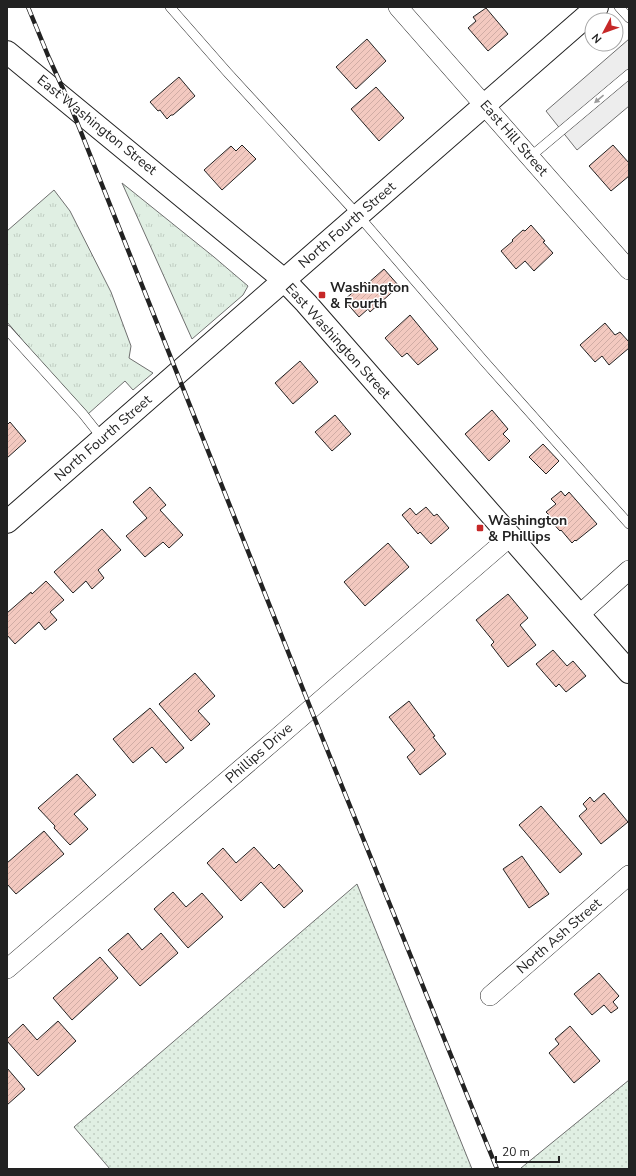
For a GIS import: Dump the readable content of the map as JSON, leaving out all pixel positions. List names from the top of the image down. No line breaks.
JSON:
{"streets":{"street":["East Washington Street","East Hill Street","North Fourth Street","Phillips Drive","North Ash Street"]},"crossings":[["East Washington Street","North Fourth Street"],["East Washington Street","Phillips Drive"],["East Hill Street","North Fourth Street"]],"places":{"transit":["Washington & Fourth","Washington & Phillips"]},"scale_bar":"20 m","north":"bottom left"}
